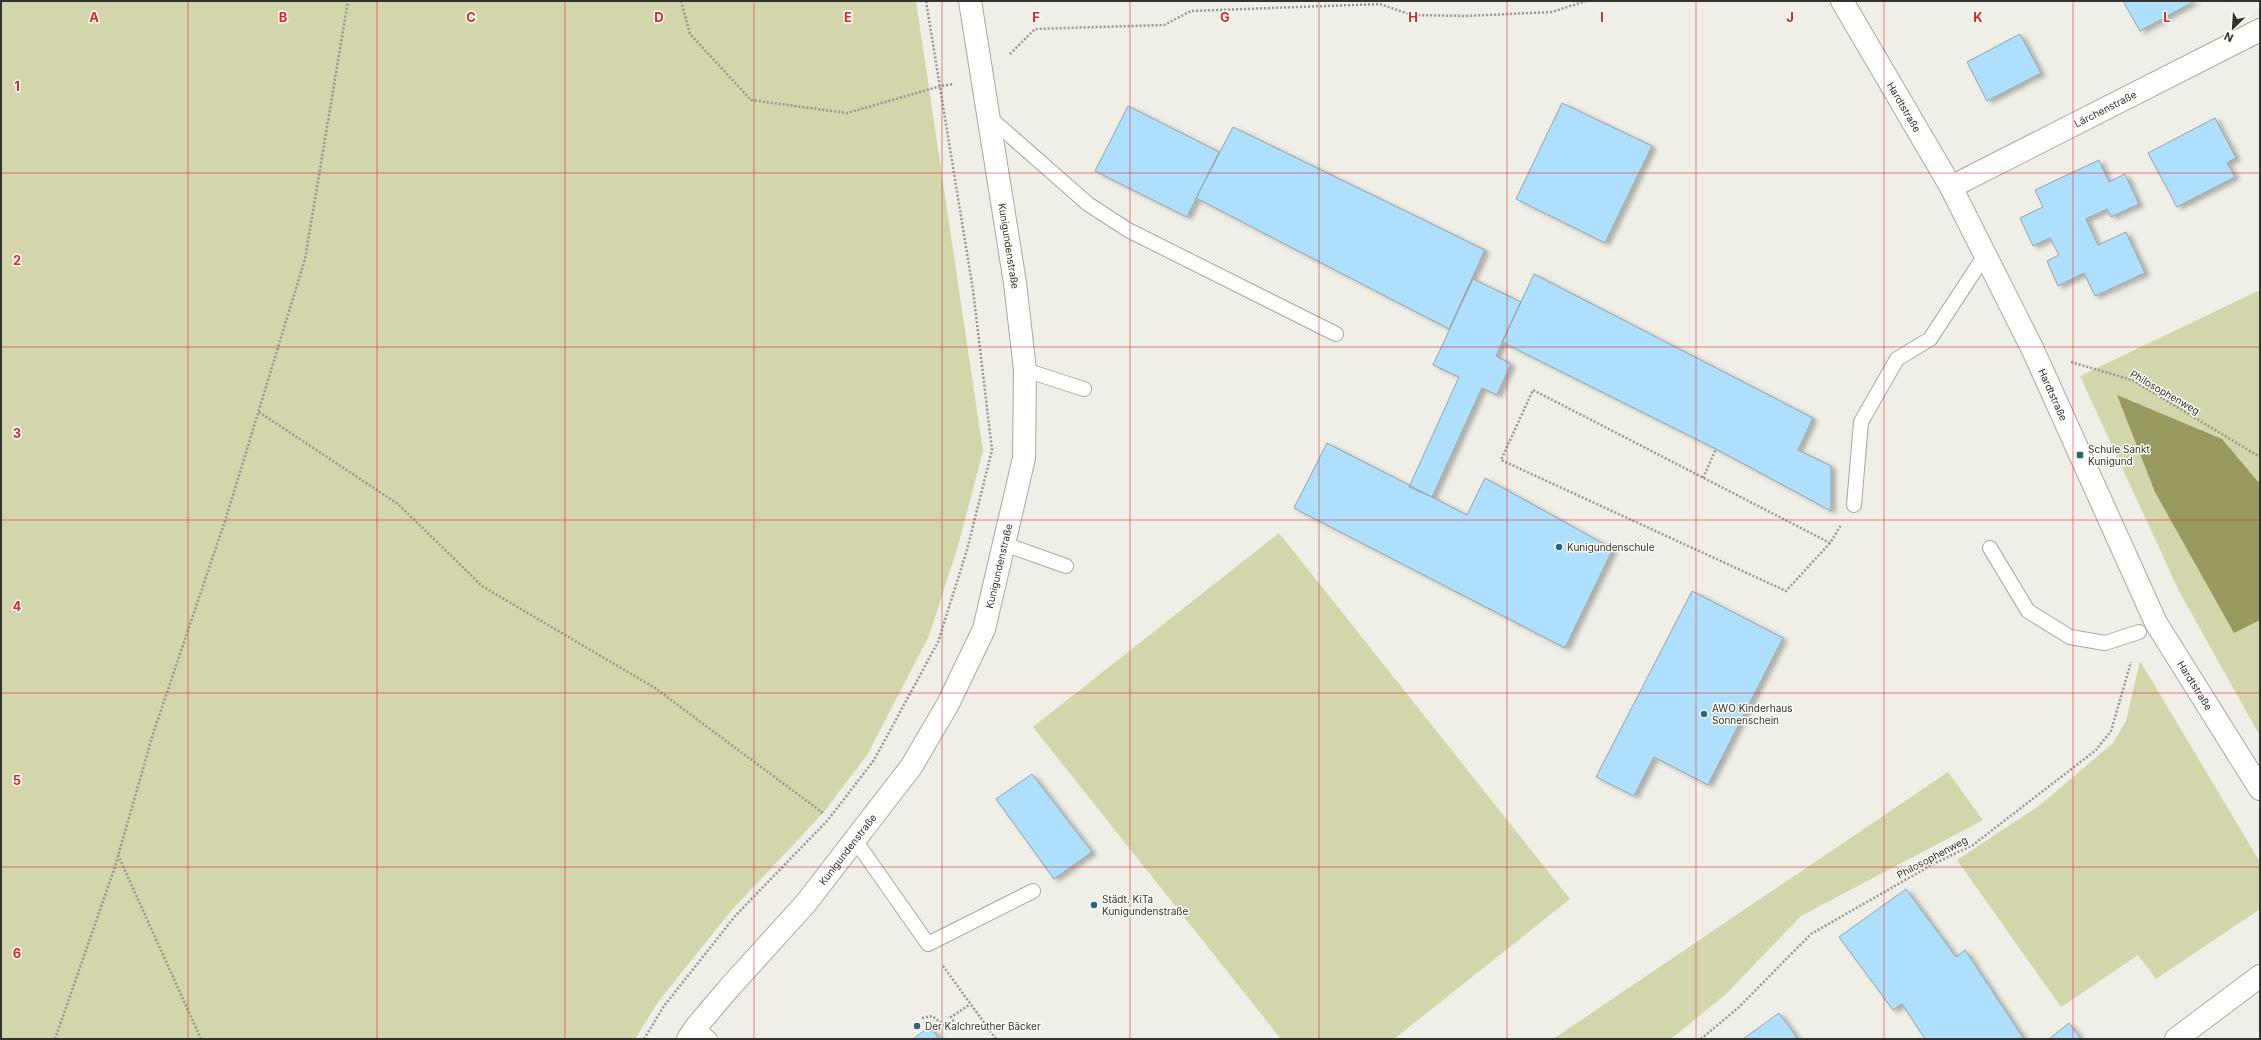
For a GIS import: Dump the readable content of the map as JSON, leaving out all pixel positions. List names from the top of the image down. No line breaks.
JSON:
{"streets":{"street":["Hardtstraße","Lärchenstraße","Kunigundenstraße"],"path":["Philosophenweg"]},"crossings":[["Hardtstraße","Lärchenstraße"],["Hardtstraße","Philosophenweg"]],"places":{"transit":["Schule Sankt Kunigund"],"other":["Kunigundenschule","AWO Kinderhaus Sonnenschein","Städt. KiTa Kunigundenstraße","Der Kalchreuther Bäcker"]},"north":"bottom left","grid":{"columns":["A","B","C","D","E","F","G","H","I","J","K","L"],"rows":["1","2","3","4","5","6"]}}
